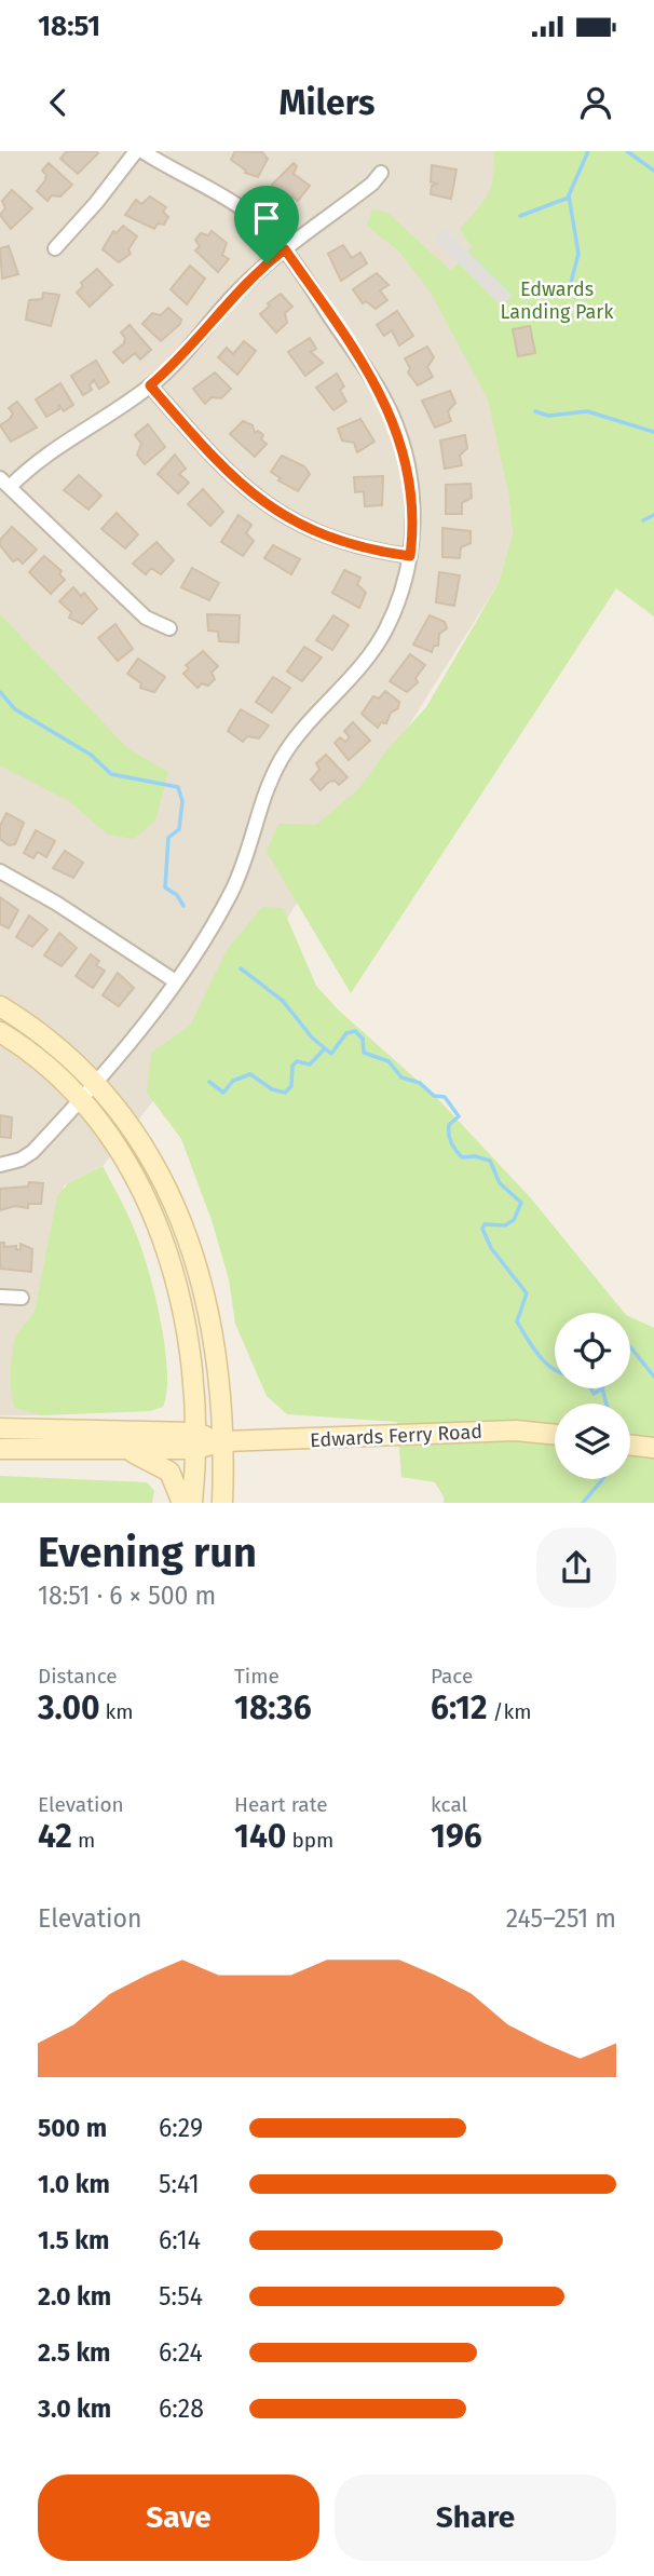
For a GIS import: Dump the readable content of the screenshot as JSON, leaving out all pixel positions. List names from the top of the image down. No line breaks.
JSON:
{"streets":{"main road":["Edwards Ferry Road"]},"parks":["Edwards Landing Park"],"page":{"status":"18:51","header":"Milers","heading":["Evening run","18:51 · 6 × 500 m"],"stats":[["Distance","3.00 km"],["Time","18:36"],["Pace","6:12 /km"],["Elevation","42 m"],["Heart rate","140 bpm"],["kcal","196"]],"chart":["Elevation","245–251 m"],"list":[{"name":"500 m","note":"6:29"},{"name":"1.0 km","note":"5:41"},{"name":"1.5 km","note":"6:14"},{"name":"2.0 km","note":"5:54"},{"name":"2.5 km","note":"6:24"},{"name":"3.0 km","note":"6:28"}],"buttons":["Save","Share"]}}
